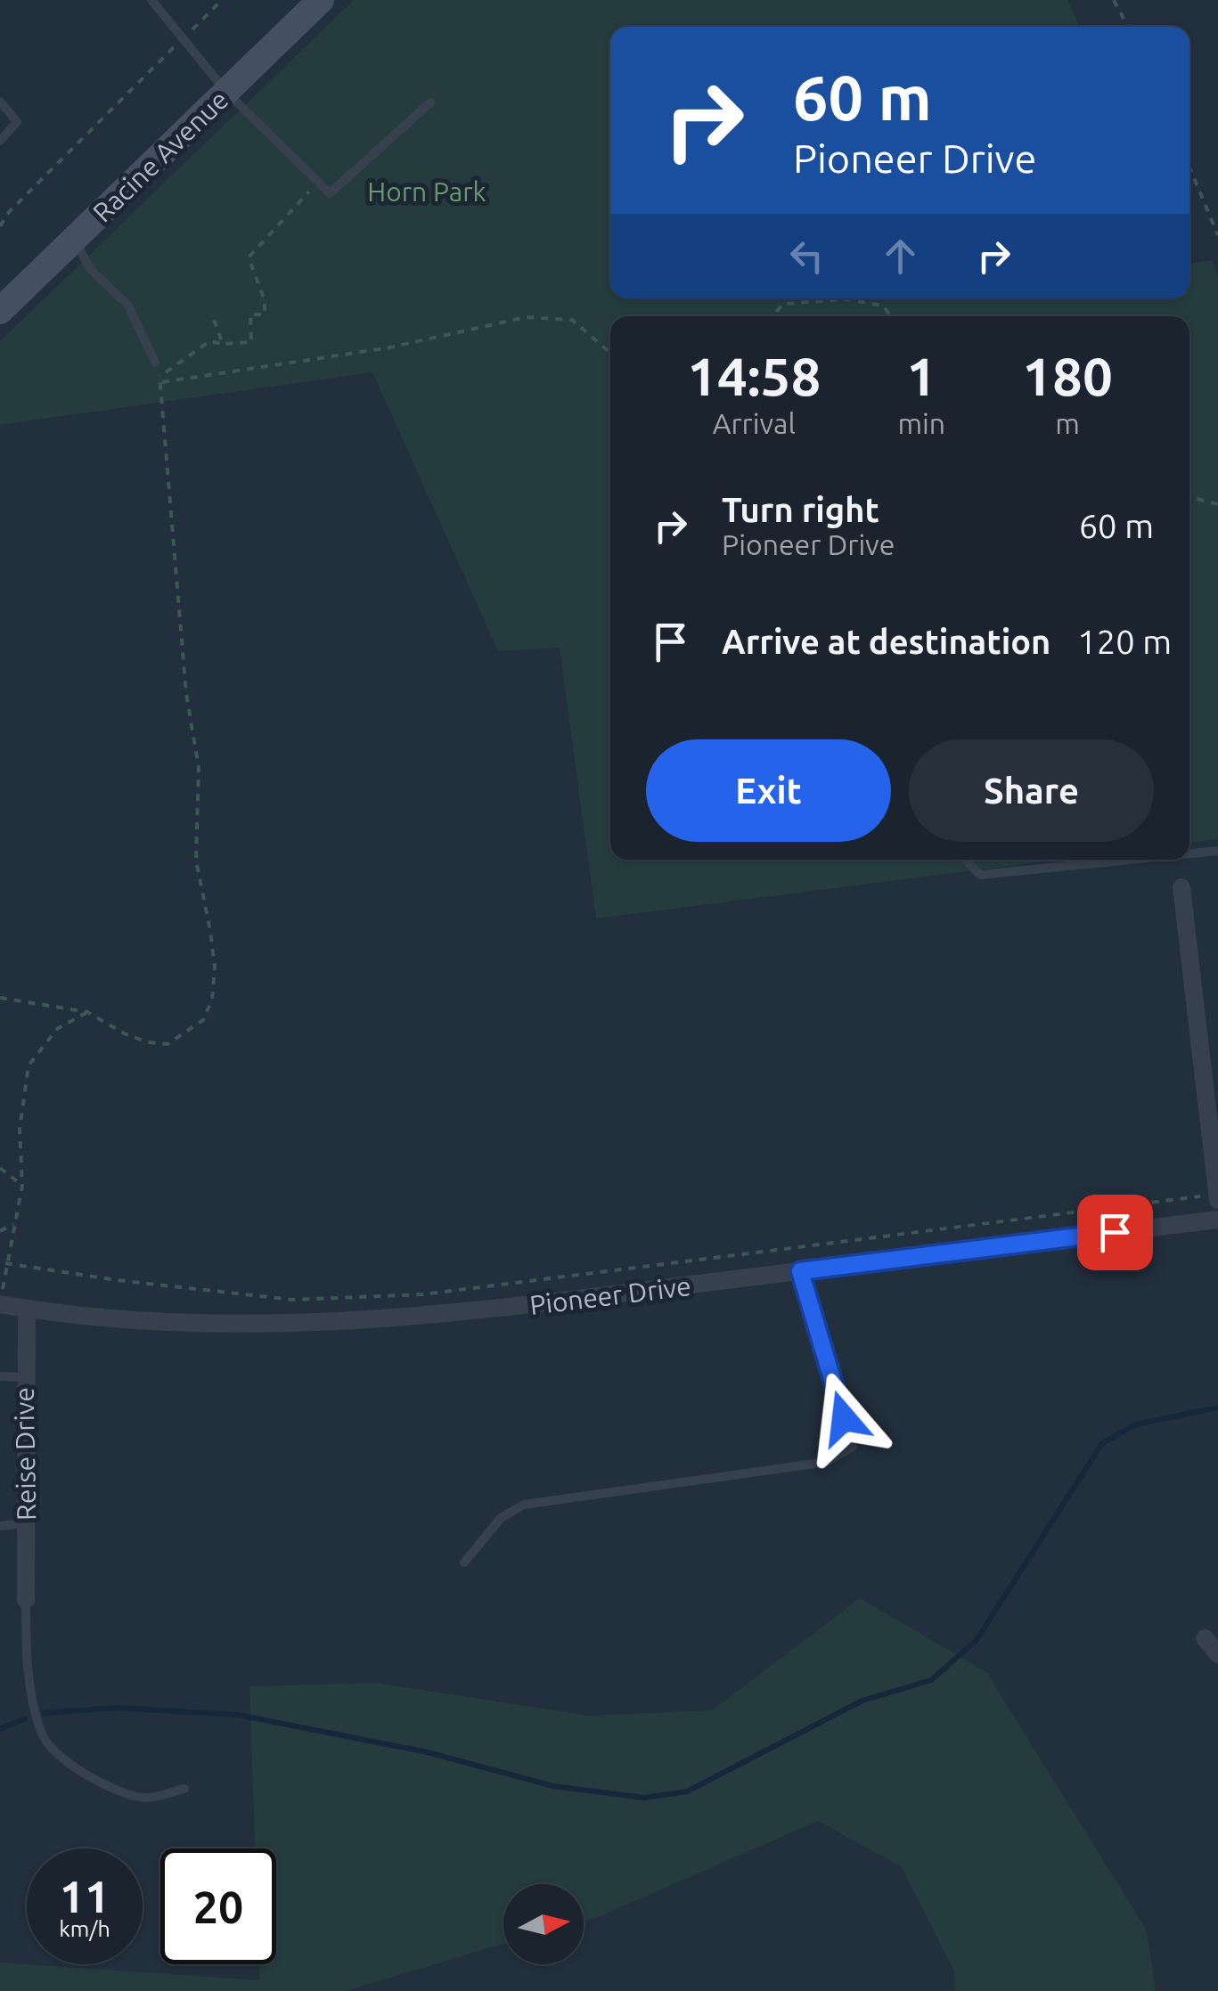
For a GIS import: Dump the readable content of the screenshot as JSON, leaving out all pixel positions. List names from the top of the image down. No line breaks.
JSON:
{"streets":{"main road":["Racine Avenue"],"street":["Pioneer Drive","Reise Drive"]},"crossings":[["Pioneer Drive","Reise Drive"]],"parks":["Horn Park"],"north":"right","page":{"turn":["60 m","Pioneer Drive"],"eta":["14:58","Arrival","1","min","180","m"],"list":[{"name":"Turn right","note":"Pioneer Drive","value":"60 m"},{"name":"Arrive at destination","value":"120 m"}],"buttons":["Exit","Share"],"speed":"11 km/h","limit":"20"}}
